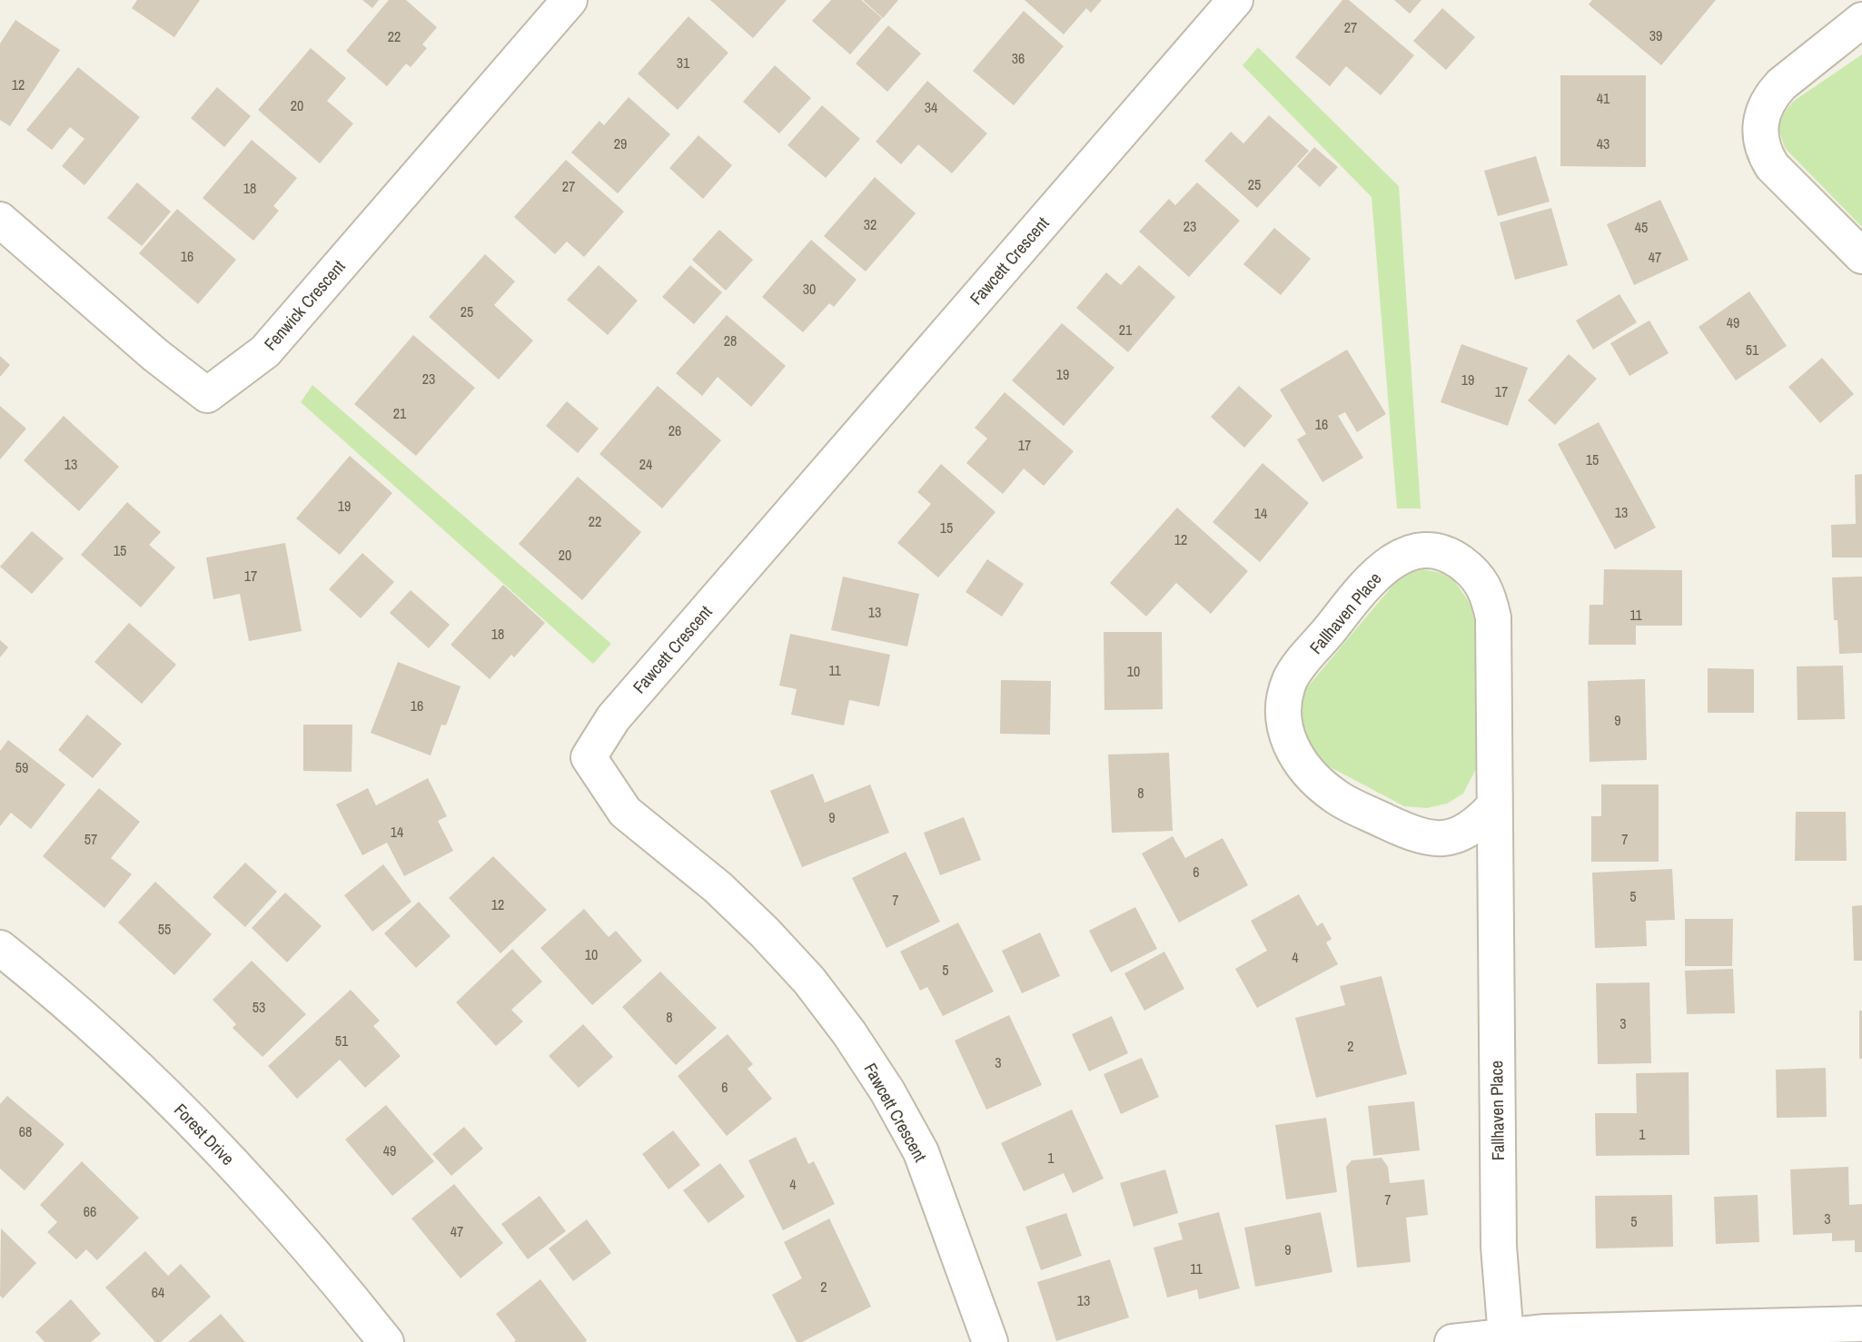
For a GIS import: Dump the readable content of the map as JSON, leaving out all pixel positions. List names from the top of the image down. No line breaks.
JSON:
{"streets":{"street":["Fawcett Crescent","Fenwick Crescent","Fallhaven Place","Forest Drive"]},"house_numbers":["27","39","22","36","31","12","41","20","34","29","43","25","27","18","32","23","45","16","47","30","25","49","21","28","51","19","23","19","17","21","16","26","17","15","13","24","19","13","14","22","15","12","15","20","17","13","11","18","11","10","16","9","59","8","9","14","57","7","6","5","7","12","55","10","4","5","53","8","3","51","2","3","6","68","1","49","1","4","7","66","3","5","47","9","11","2","64","13"]}
